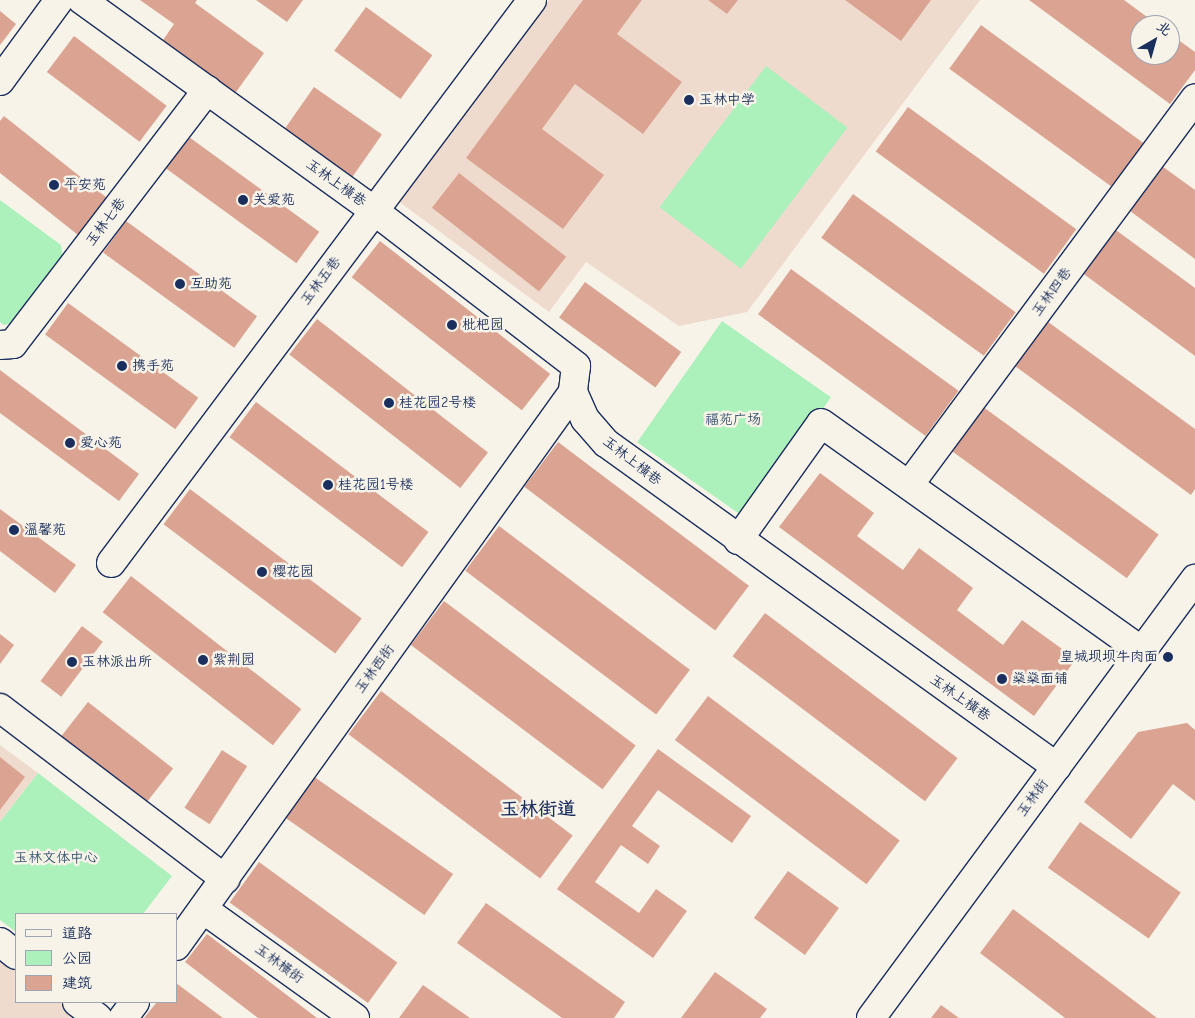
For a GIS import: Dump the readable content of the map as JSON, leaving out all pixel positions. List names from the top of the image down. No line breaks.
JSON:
{"streets":{"street":["玉林上横巷","玉林七巷","玉林五巷","玉林四巷","玉林西街","玉林街","玉林横街"]},"crossings":[["玉林上横巷","玉林七巷"],["玉林上横巷","玉林五巷"],["玉林上横巷","玉林西街"],["玉林上横巷","玉林街"],["玉林西街","玉林横街"]],"districts":["玉林街道"],"parks":["福苑广场","玉林文体中心"],"places":["玉林中学","平安苑","关爱苑","互助苑","枇杷园","携手苑","桂花园2号楼","爱心苑","桂花园1号楼","温馨苑","樱花园","皇城坝坝牛肉面","紫荆园","玉林派出所","燊燊面铺"],"legend":["道路","公园","建筑"],"north":"top right"}
